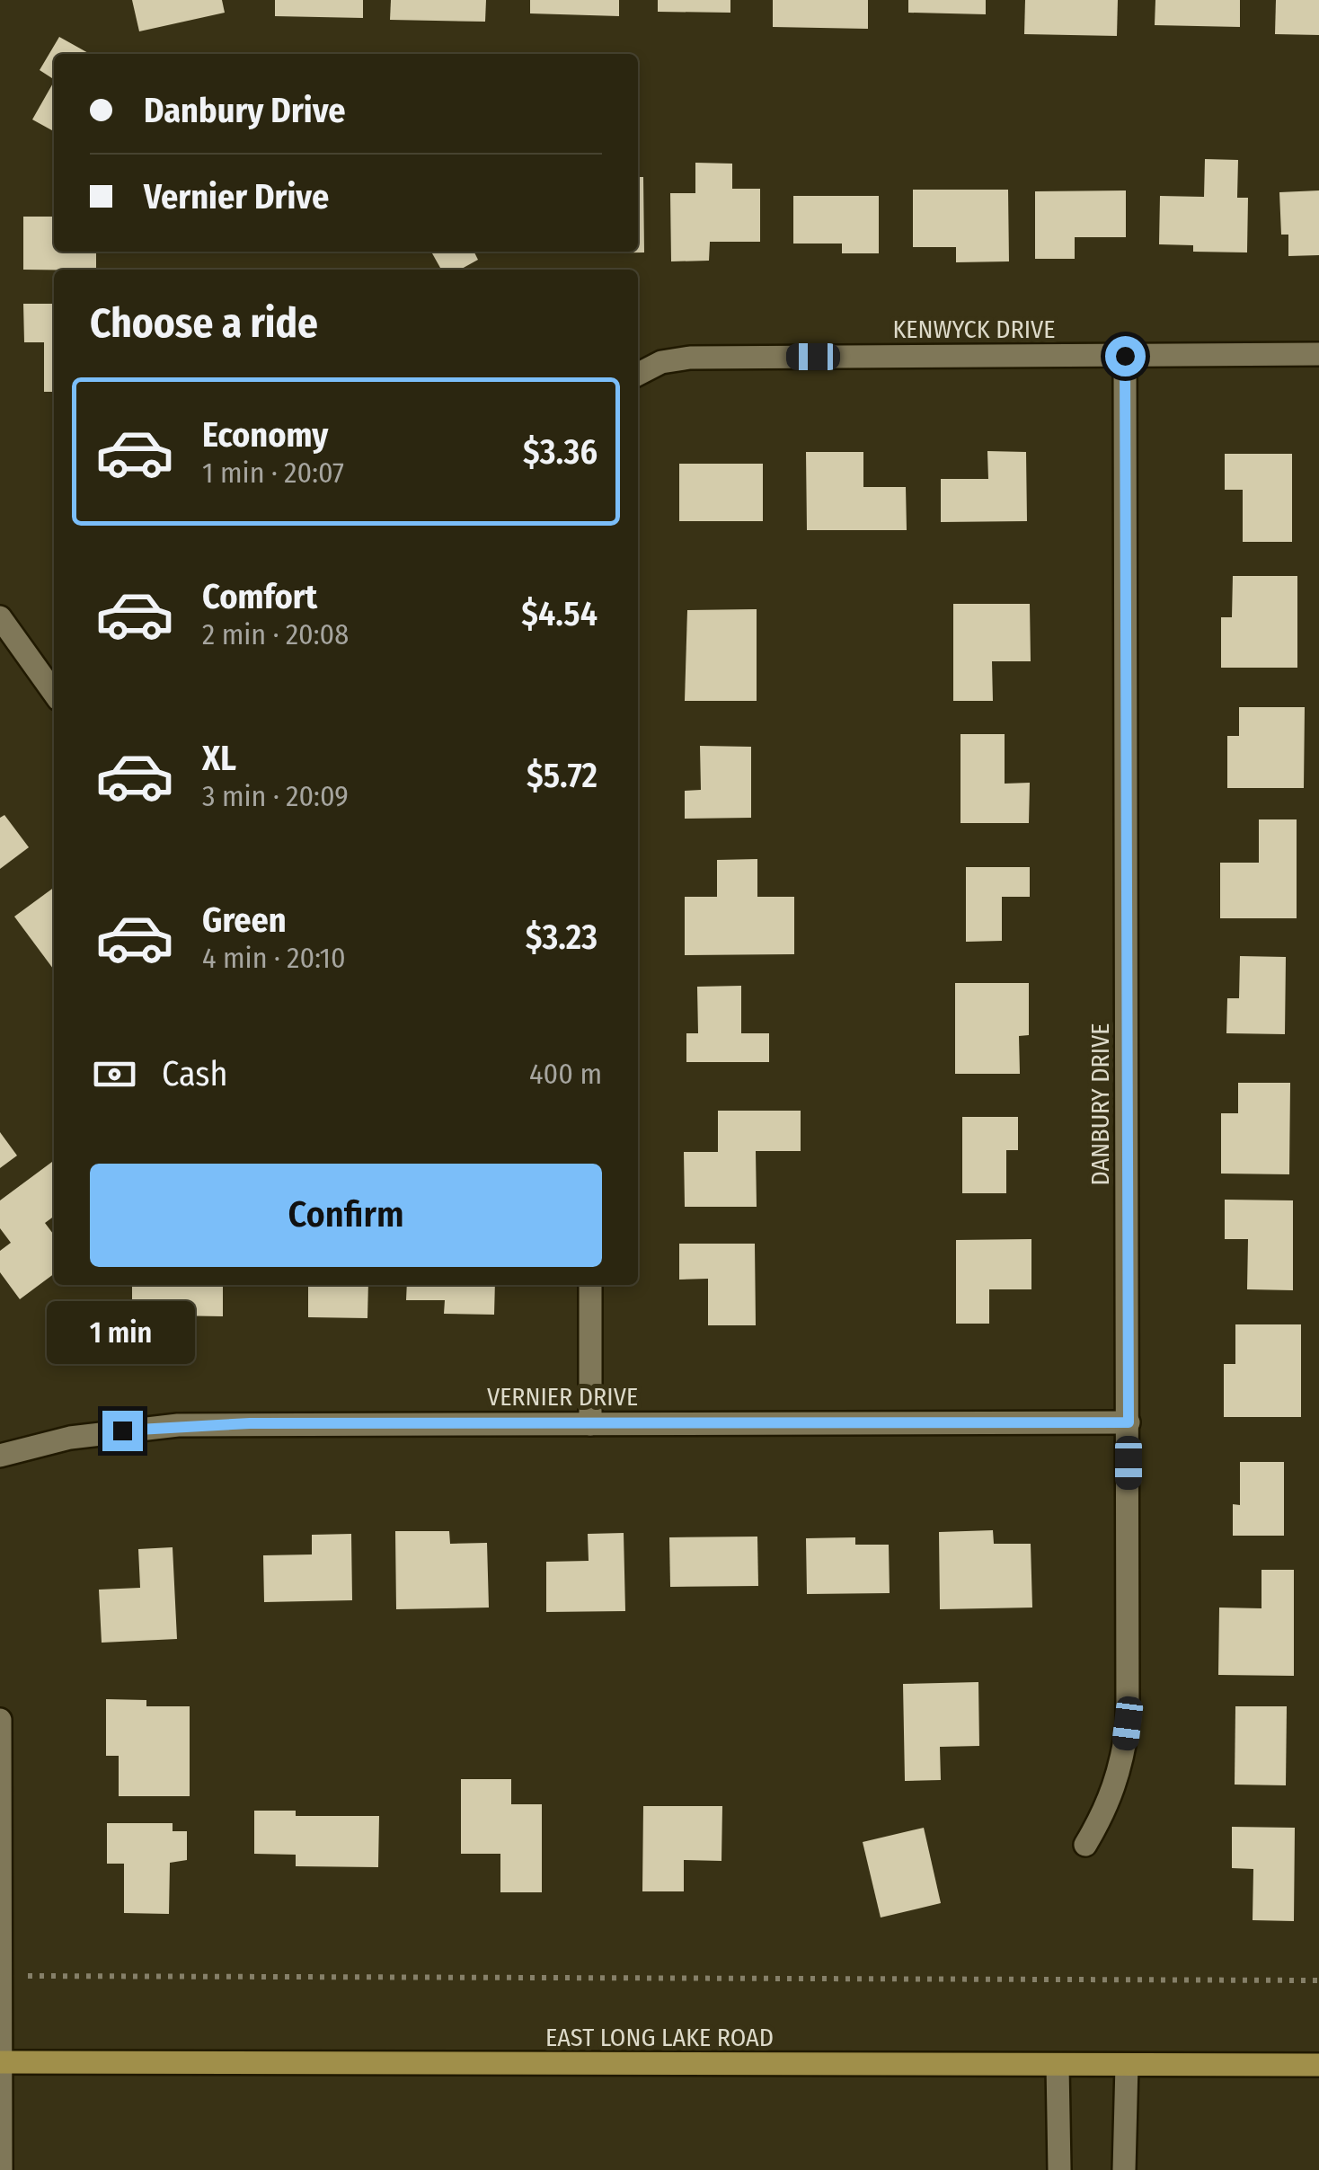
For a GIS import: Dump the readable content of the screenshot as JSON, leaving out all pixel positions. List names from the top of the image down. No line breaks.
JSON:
{"streets":{"main road":["EAST LONG LAKE ROAD"],"street":["KENWYCK DRIVE","DANBURY DRIVE","VERNIER DRIVE"]},"crossings":[["KENWYCK DRIVE","DANBURY DRIVE"],["DANBURY DRIVE","VERNIER DRIVE"]],"page":{"banner":["Danbury Drive","Vernier Drive"],"heading":"Choose a ride","list":[{"name":"Economy","note":"1 min · 20:07","value":"$3.36"},{"name":"Comfort","note":"2 min · 20:08","value":"$4.54"},{"name":"XL","note":"3 min · 20:09","value":"$5.72"},{"name":"Green","note":"4 min · 20:10","value":"$3.23"}],"pay":["Cash","400 m"],"buttons":"Confirm","bubble":"1 min"}}
